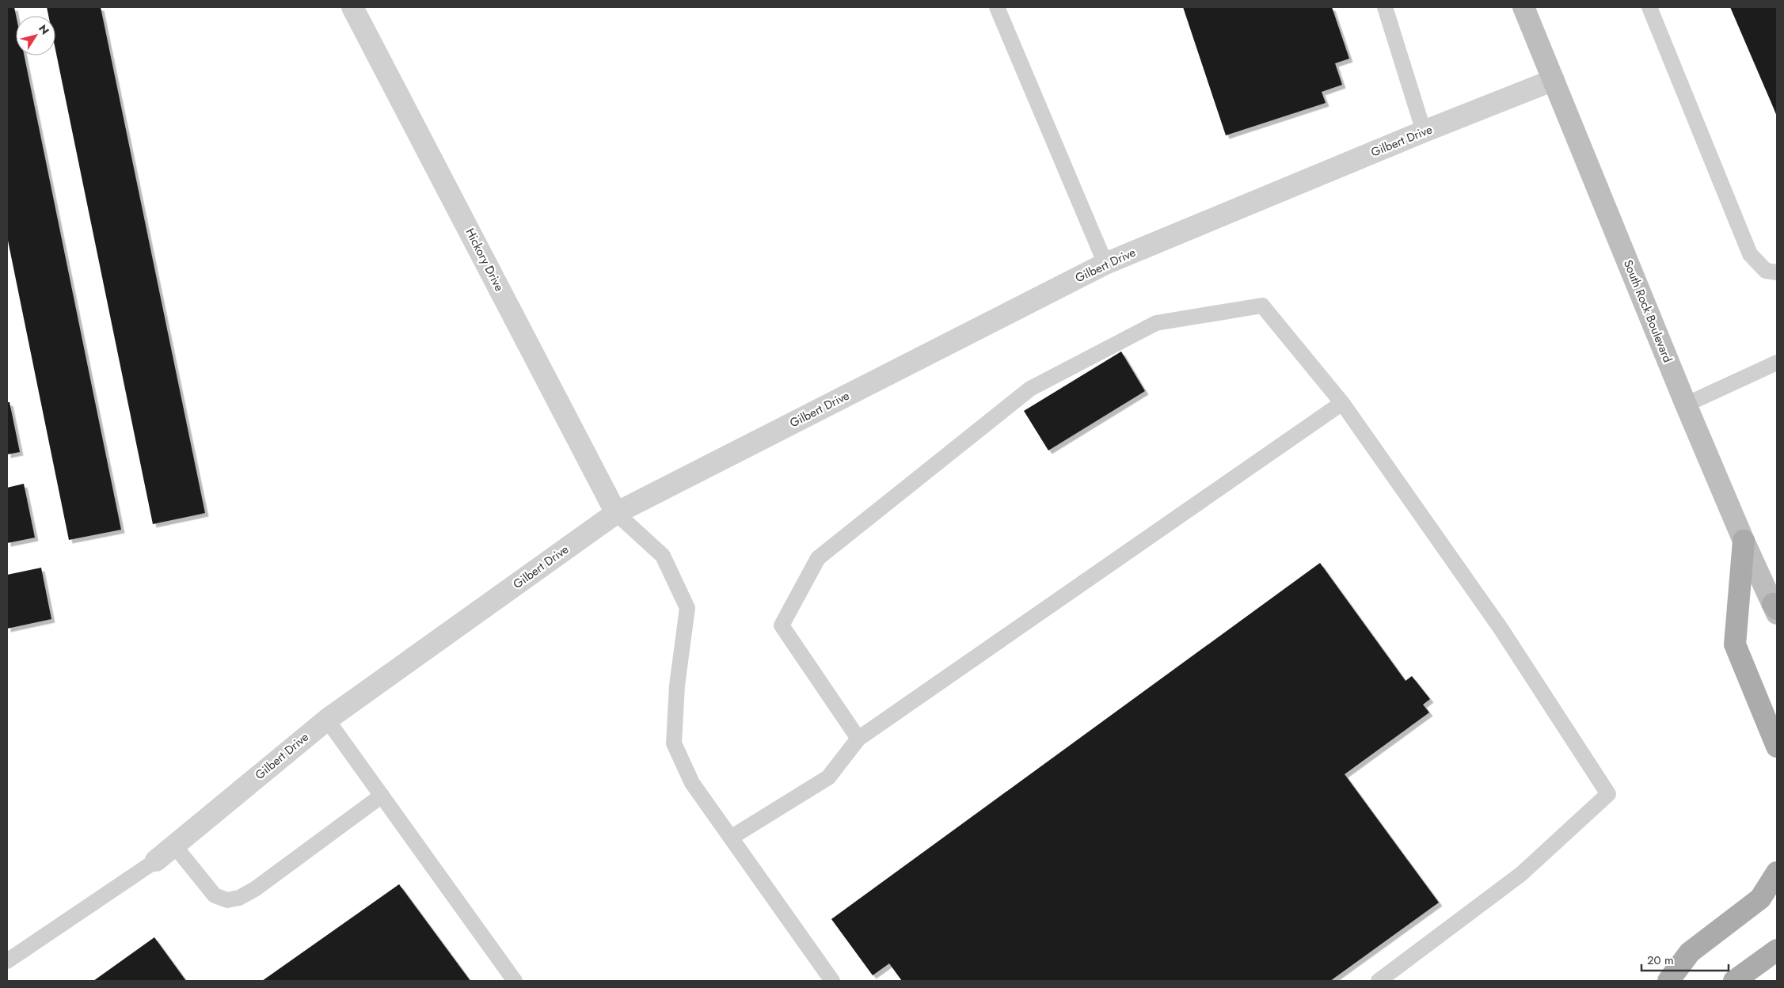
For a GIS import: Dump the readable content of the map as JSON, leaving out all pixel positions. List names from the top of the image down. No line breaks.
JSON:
{"streets":{"main road":["South Rock Boulevard"],"street":["Gilbert Drive","Hickory Drive"]},"crossings":[["Gilbert Drive","Hickory Drive"],["Gilbert Drive","South Rock Boulevard"]],"scale_bar":"20 m","north":"top right"}
